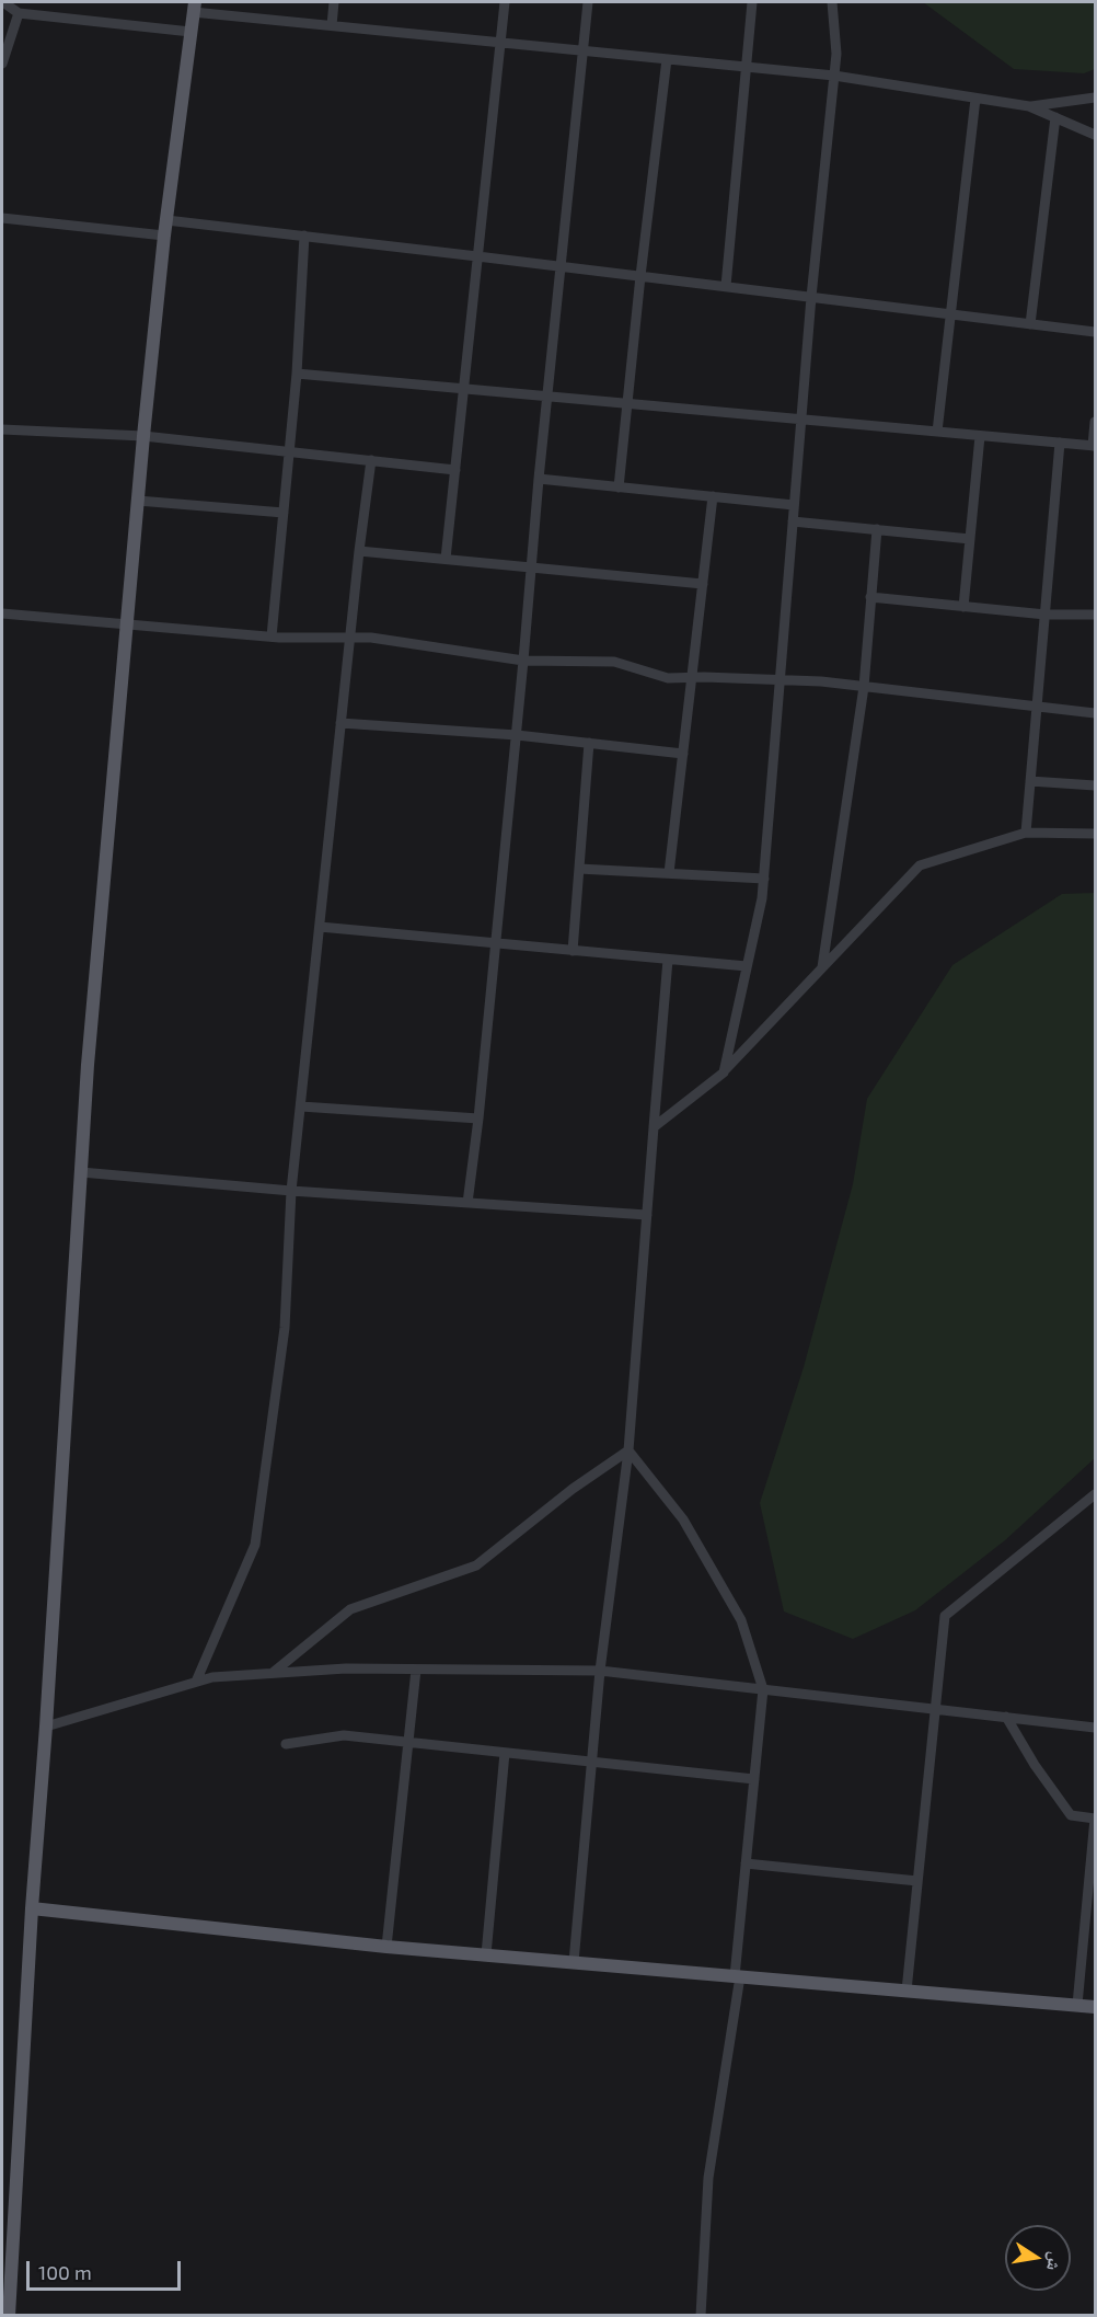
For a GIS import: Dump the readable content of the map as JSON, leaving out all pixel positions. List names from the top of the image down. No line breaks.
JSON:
{"scale_bar":"100 m","north":"right"}
